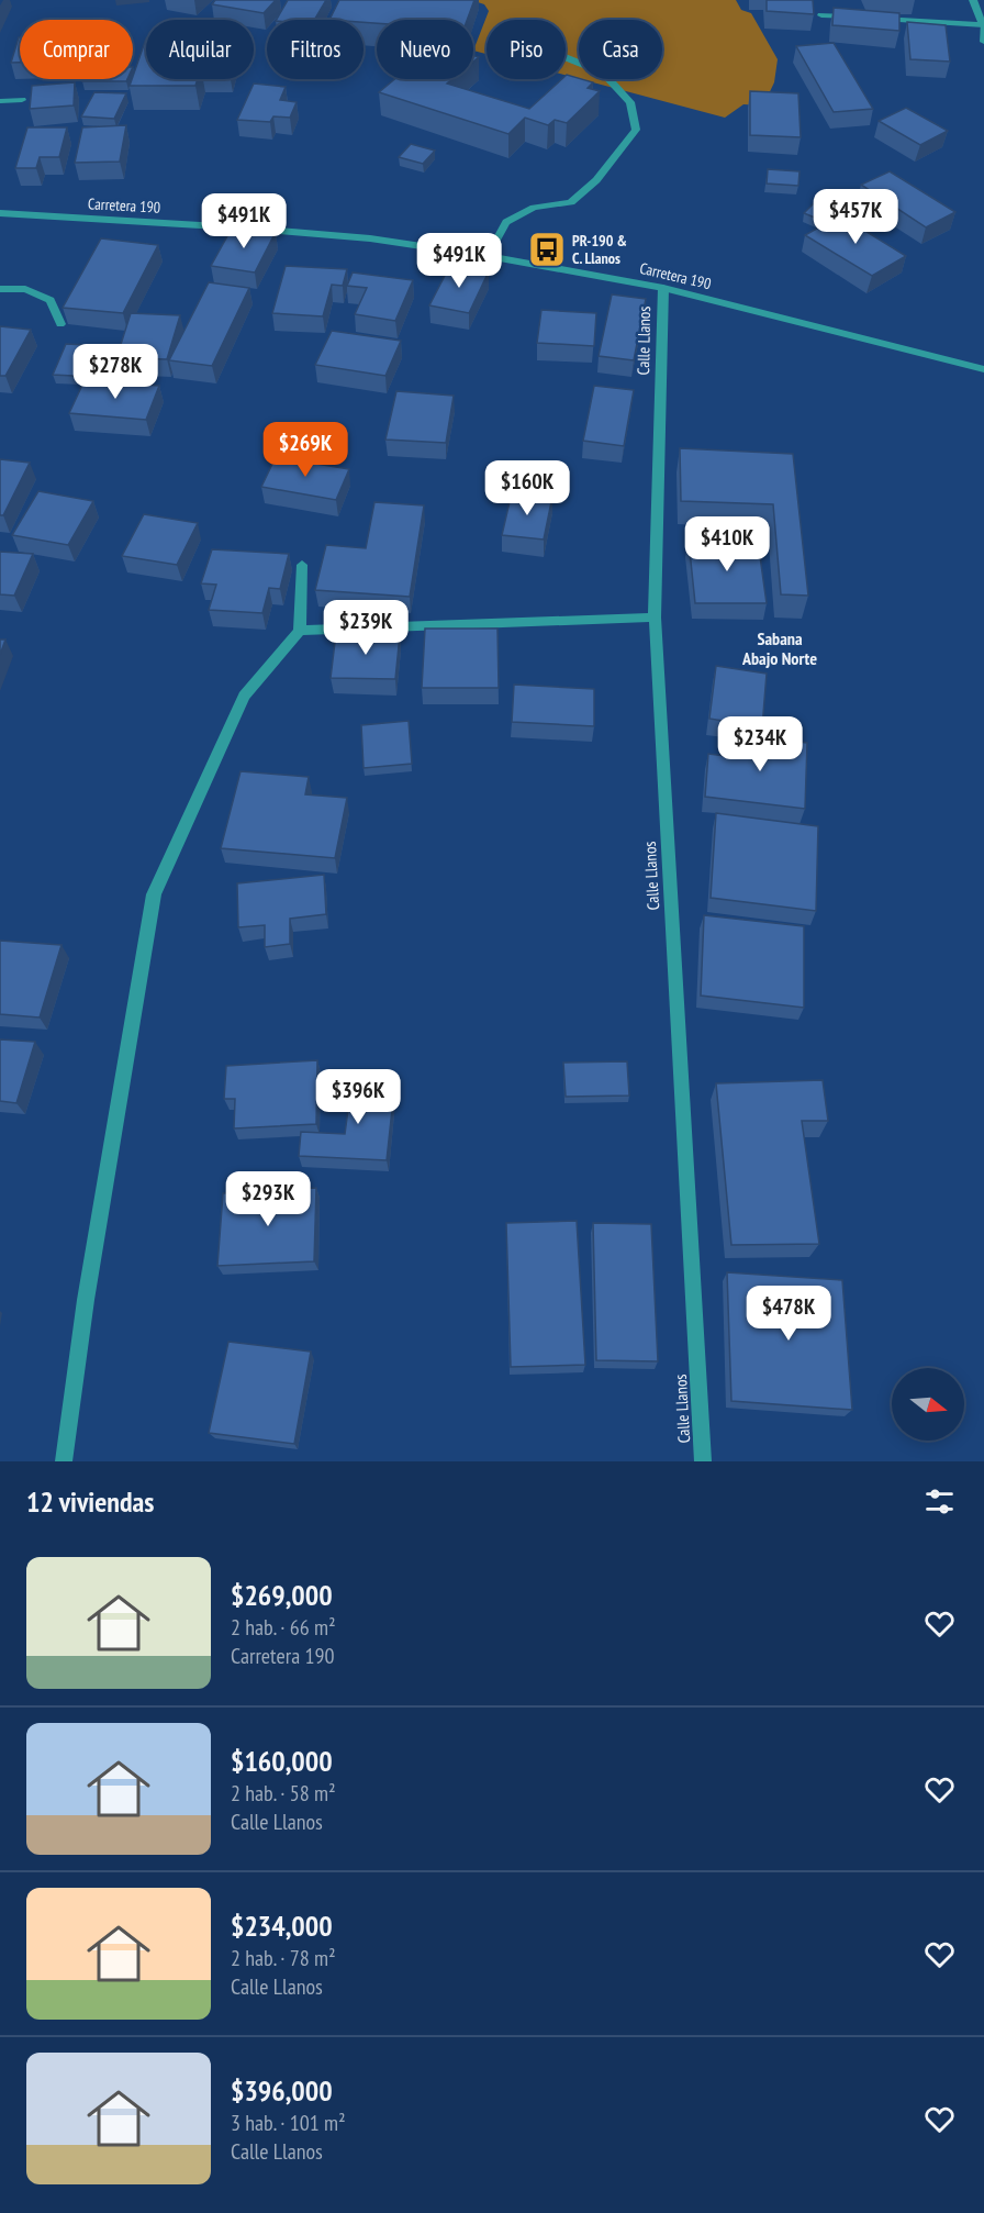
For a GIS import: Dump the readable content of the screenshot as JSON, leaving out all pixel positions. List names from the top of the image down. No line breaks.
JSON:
{"streets":{"street":["Carretera 190","Calle Llanos"]},"crossings":[["Carretera 190","Calle Llanos"]],"districts":["Sabana Abajo Norte"],"places":{"bus stop":["PR-190 & C. Llanos"]},"north":"right","page":{"chip":["Comprar","Alquilar","Filtros","Nuevo","Piso","Casa"],"price":["$457K","$491K","$491K","$278K","$269K","$160K","$410K","$239K","$234K","$396K","$293K","$478K"],"heading":"12 viviendas","list":[{"name":"$269,000","note":"2 hab. · 66 m² · Carretera 190"},{"name":"$160,000","note":"2 hab. · 58 m² · Calle Llanos"},{"name":"$234,000","note":"2 hab. · 78 m² · Calle Llanos"},{"name":"$396,000","note":"3 hab. · 101 m² · Calle Llanos"}]}}
